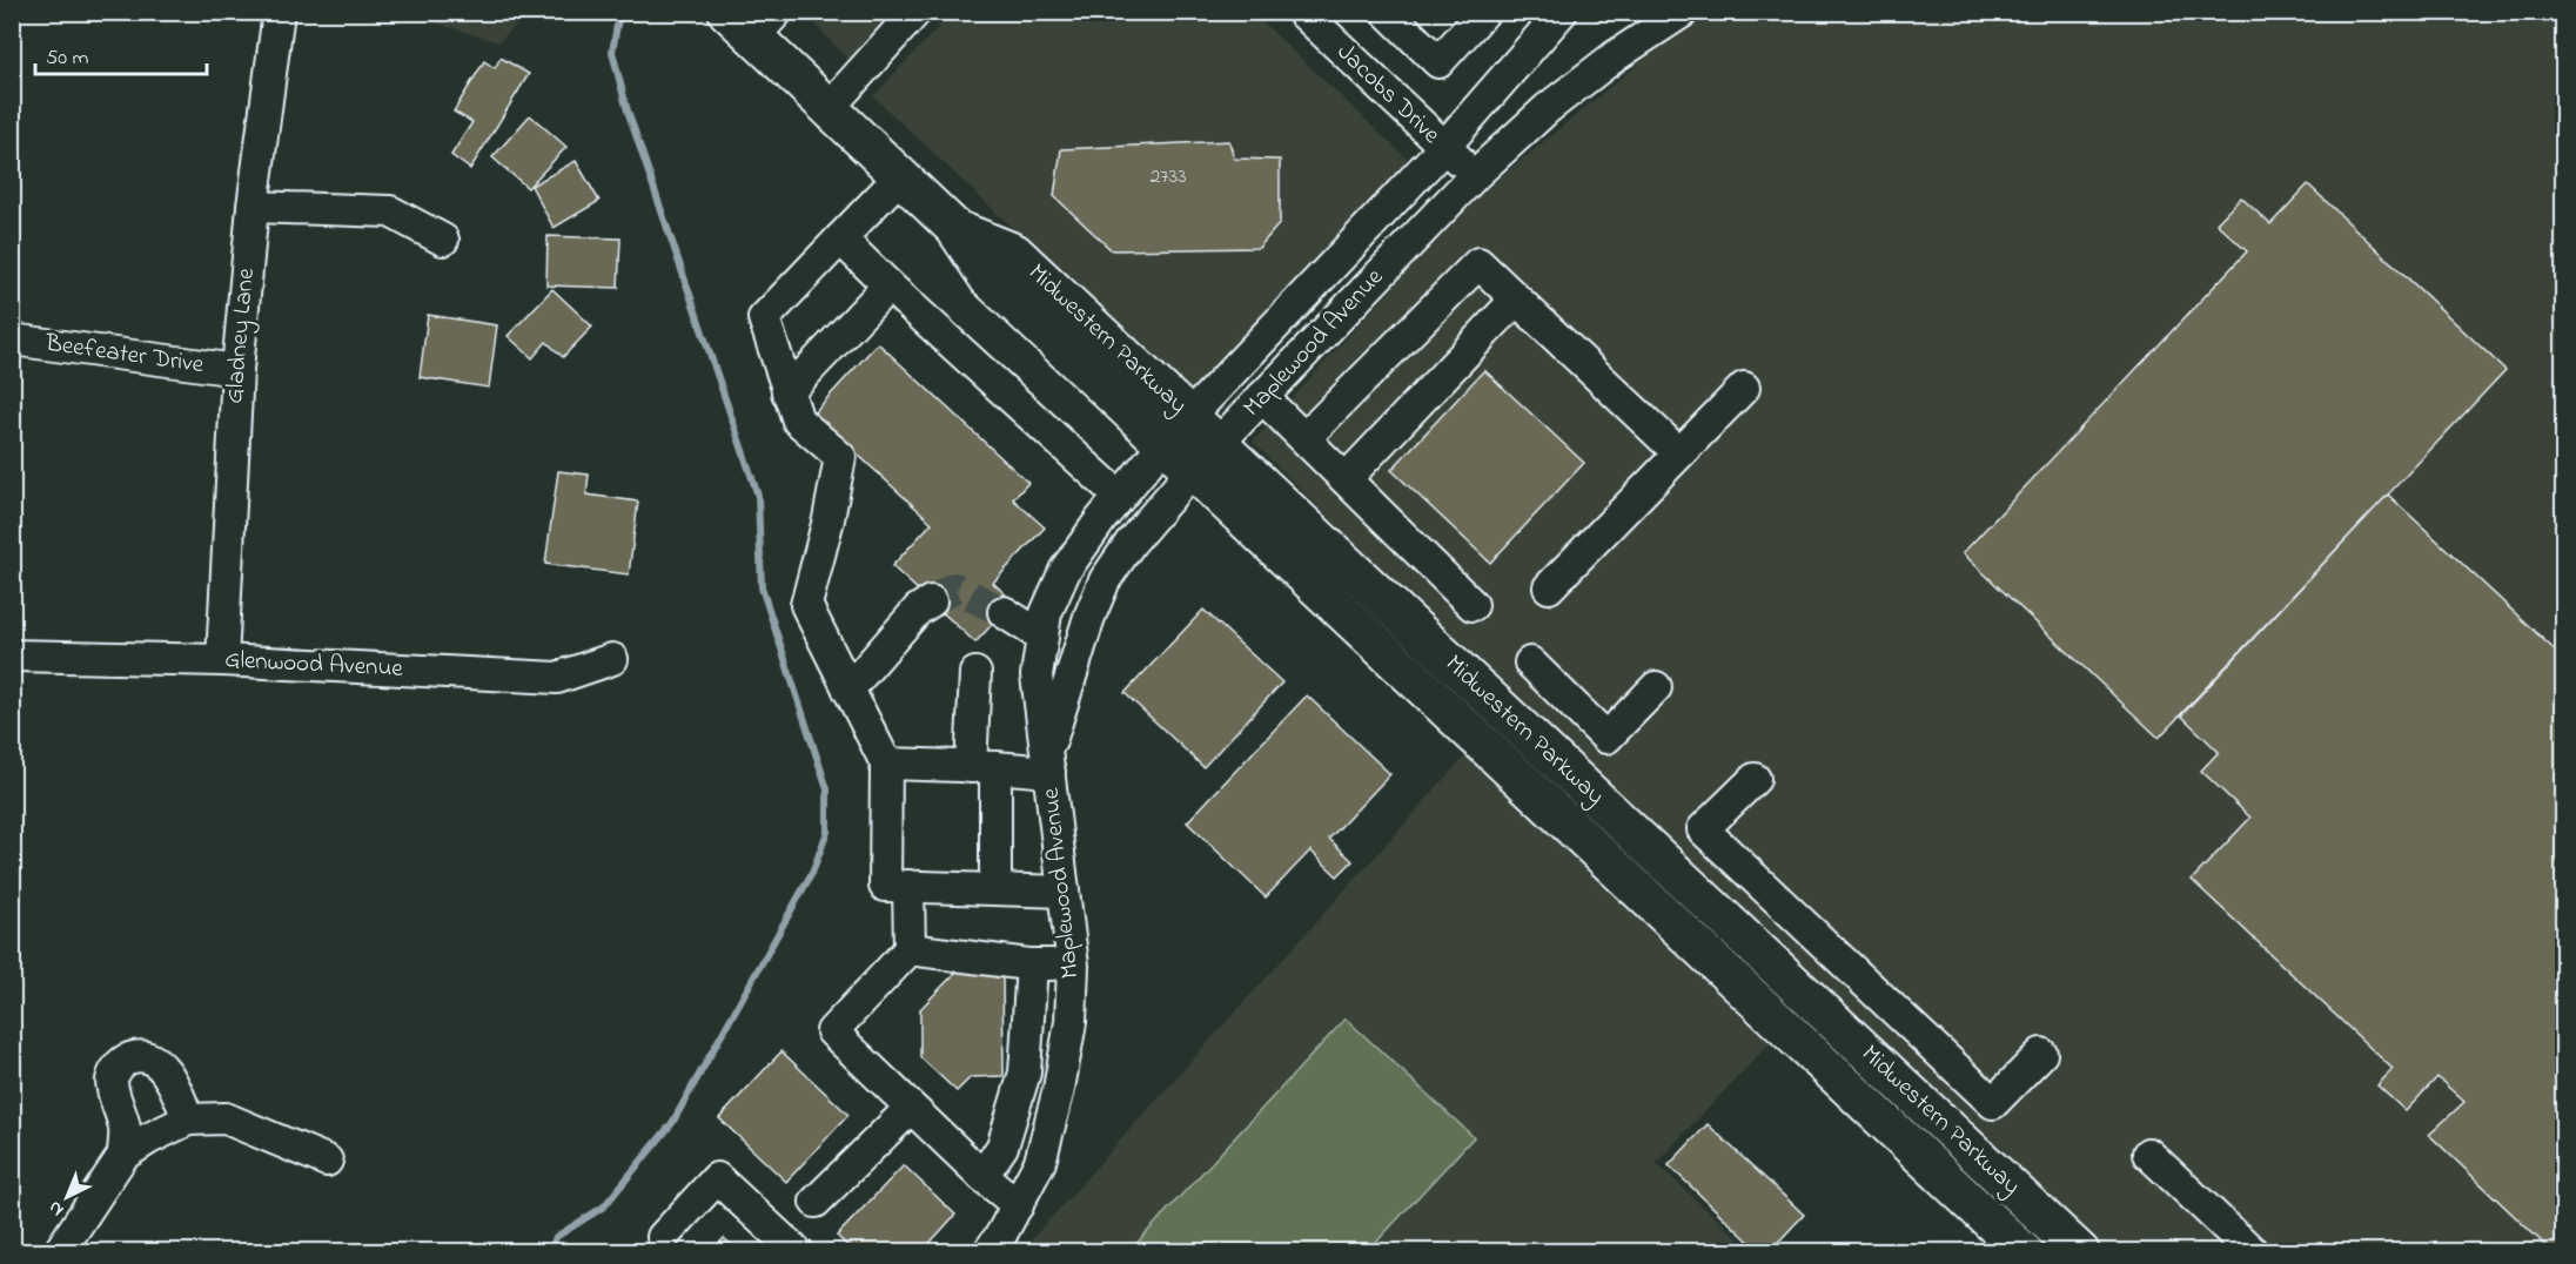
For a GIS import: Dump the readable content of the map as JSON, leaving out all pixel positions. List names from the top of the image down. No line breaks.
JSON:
{"streets":{"main road":["Midwestern Parkway"],"street":["Jacobs Drive","Gladney Lane","Maplewood Avenue","Beefeater Drive","Glenwood Avenue"]},"crossings":[["Jacobs Drive","Maplewood Avenue"],["Gladney Lane","Beefeater Drive"],["Gladney Lane","Glenwood Avenue"],["Midwestern Parkway","Maplewood Avenue"]],"house_numbers":["2733"],"scale_bar":"50 m","north":"bottom left"}
